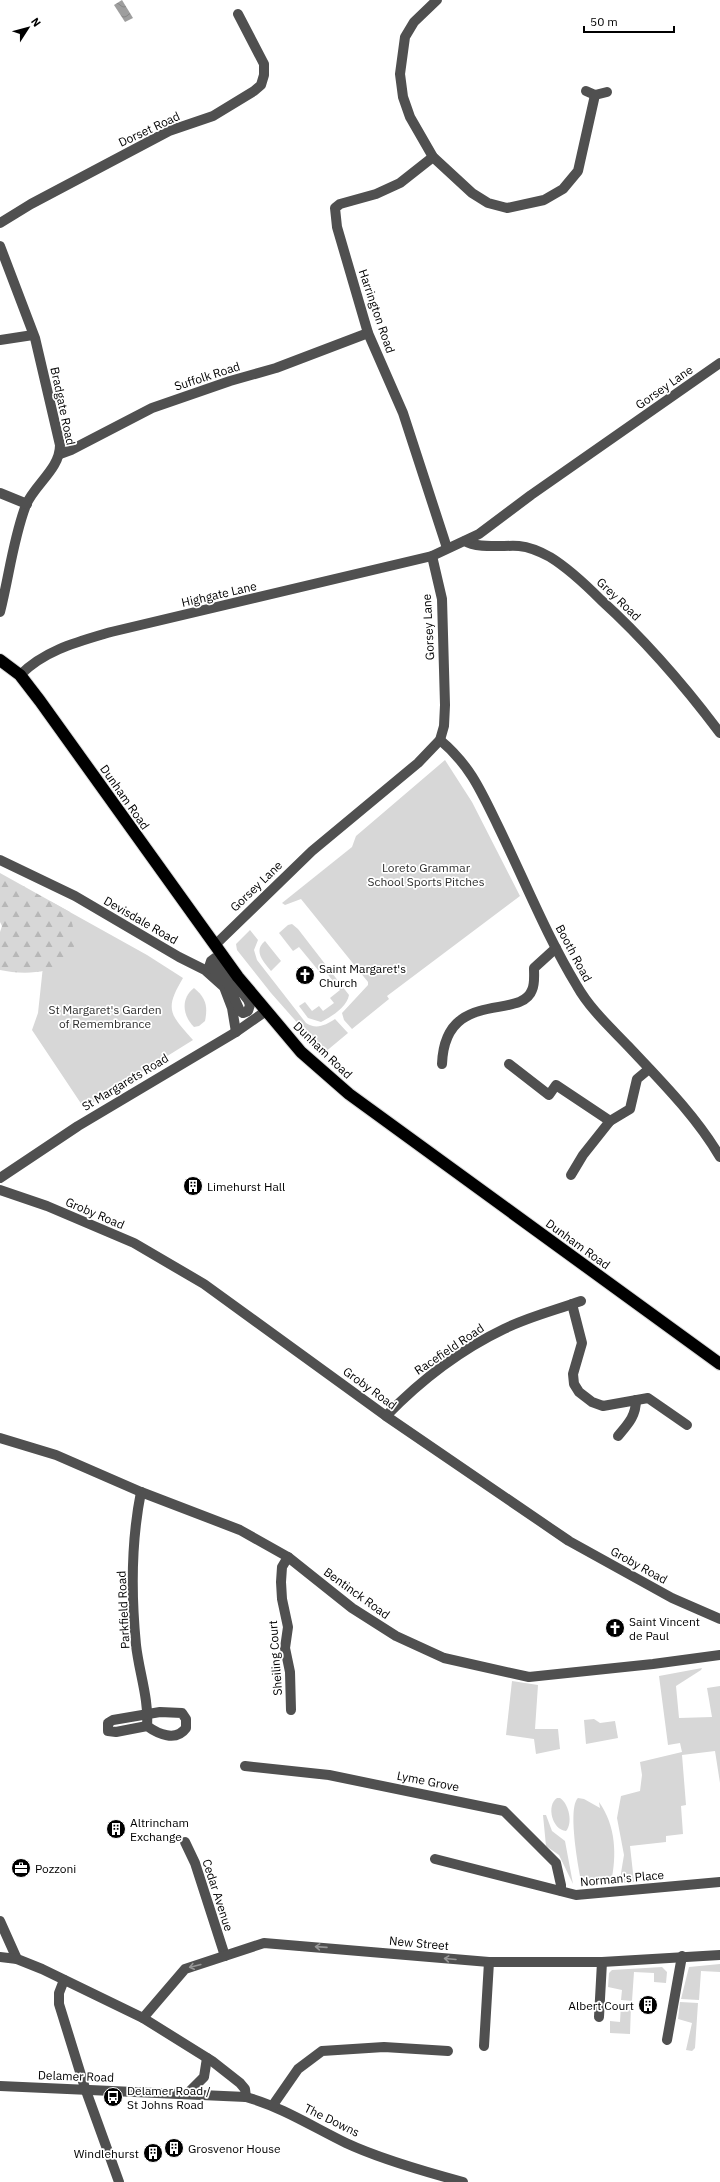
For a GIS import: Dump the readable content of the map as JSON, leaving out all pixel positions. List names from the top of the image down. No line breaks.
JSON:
{"streets":{"highway":["Dunham Road"],"street":["Dorset Road","Harrington Road","Suffolk Road","Gorsey Lane","Bradgate Road","Highgate Lane","Grey Road","Devisdale Road","Booth Road","St Margarets Road","Groby Road","Racefield Road","Bentinck Road","Parkfield Road","Sheiling Court","Lyme Grove","Norman's Place","Cedar Avenue","New Street","Delamer Road","The Downs"]},"crossings":[["Harrington Road","Suffolk Road"],["Harrington Road","Gorsey Lane"],["Suffolk Road","Bradgate Road"],["Gorsey Lane","Highgate Lane"],["Gorsey Lane","Grey Road"],["Gorsey Lane","Dunham Road"],["Gorsey Lane","Booth Road"],["Highgate Lane","Dunham Road"],["Dunham Road","St Margarets Road"],["Devisdale Road","St Margarets Road"],["Groby Road","Racefield Road"],["Bentinck Road","Parkfield Road"],["Bentinck Road","Sheiling Court"],["Lyme Grove","Norman's Place"],["Cedar Avenue","New Street"],["Delamer Road","The Downs"]],"one_way":["New Street"],"parks":["Loreto Grammar School Sports Pitches","St Margaret's Garden of Remembrance"],"places":{"church":["Saint Margaret's Church","Saint Vincent de Paul"],"building":["Limehurst Hall","Altrincham Exchange","Albert Court","Grosvenor House","Windlehurst"],"office":["Pozzoni"],"bus stop":["Delamer Road / St Johns Road"]},"scale_bar":"50 m","north":"top right"}
